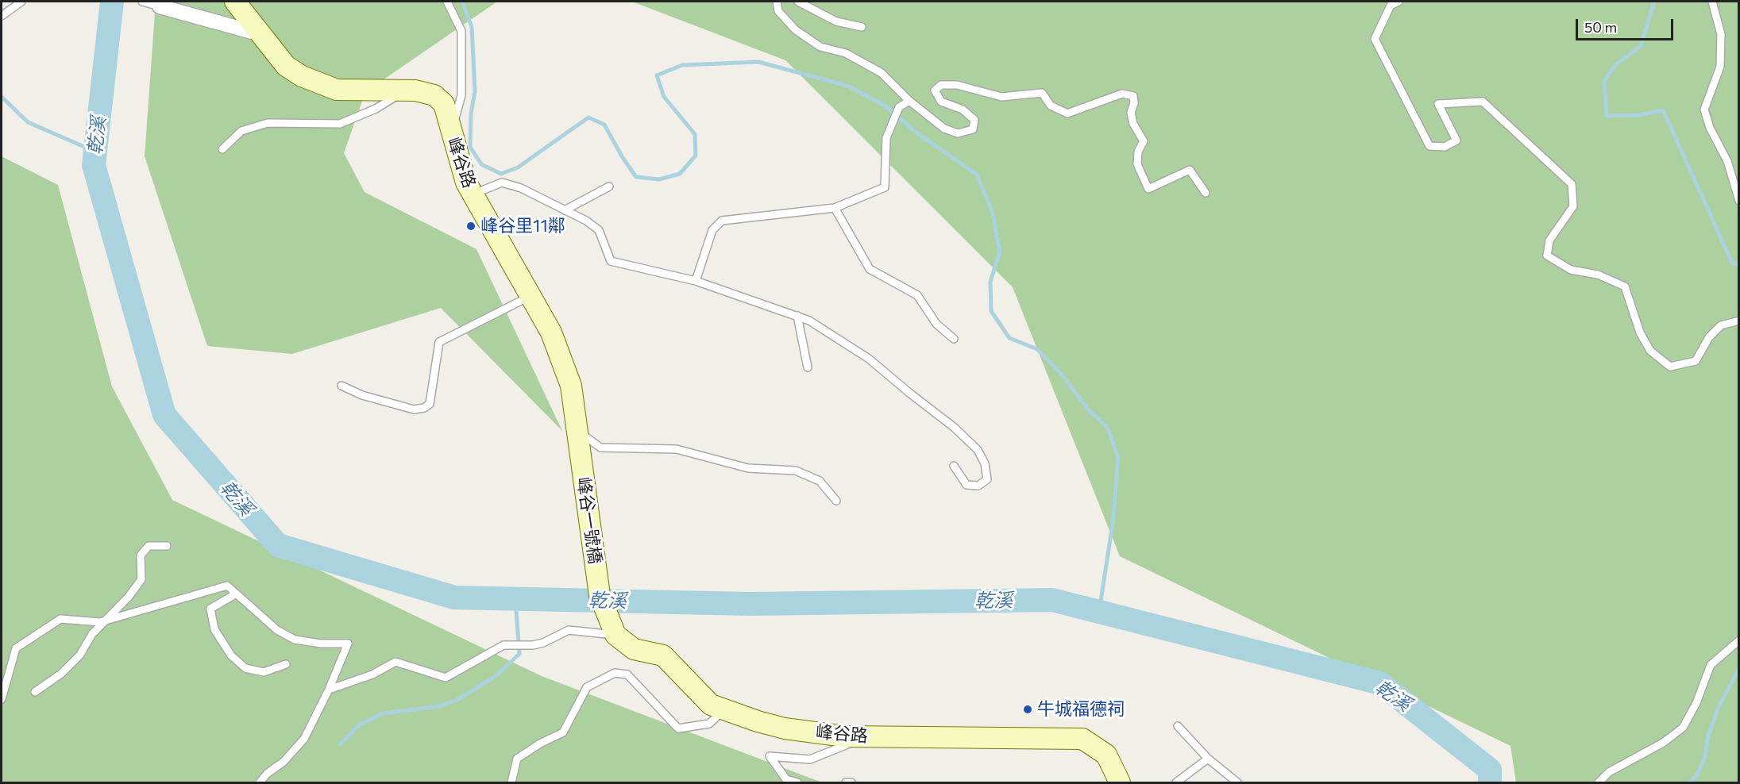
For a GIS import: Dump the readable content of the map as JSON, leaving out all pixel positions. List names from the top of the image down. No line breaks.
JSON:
{"streets":{"street":["峰谷路","峰谷一號橋"]},"crossings":[["峰谷路","峰谷一號橋"]],"water":["乾溪"],"places":["峰谷里11鄰","牛城福德祠"],"scale_bar":"50 m"}
